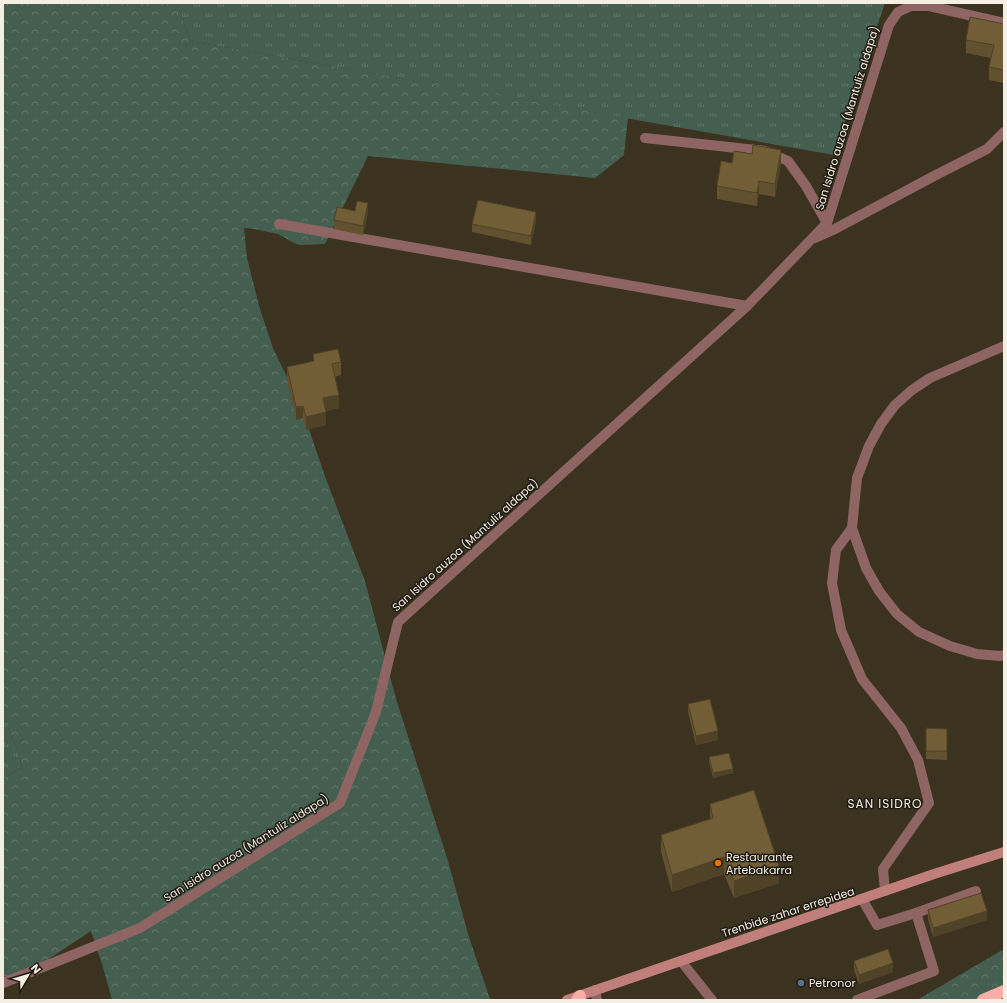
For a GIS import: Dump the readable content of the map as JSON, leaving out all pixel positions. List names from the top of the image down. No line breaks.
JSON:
{"streets":{"street":["San Isidro auzoa (Mantuliz aldapa)","Trenbide zahar errepidea"]},"districts":["SAN ISIDRO"],"places":["Restaurante Artebakarra","Petronor"],"north":"top right"}
